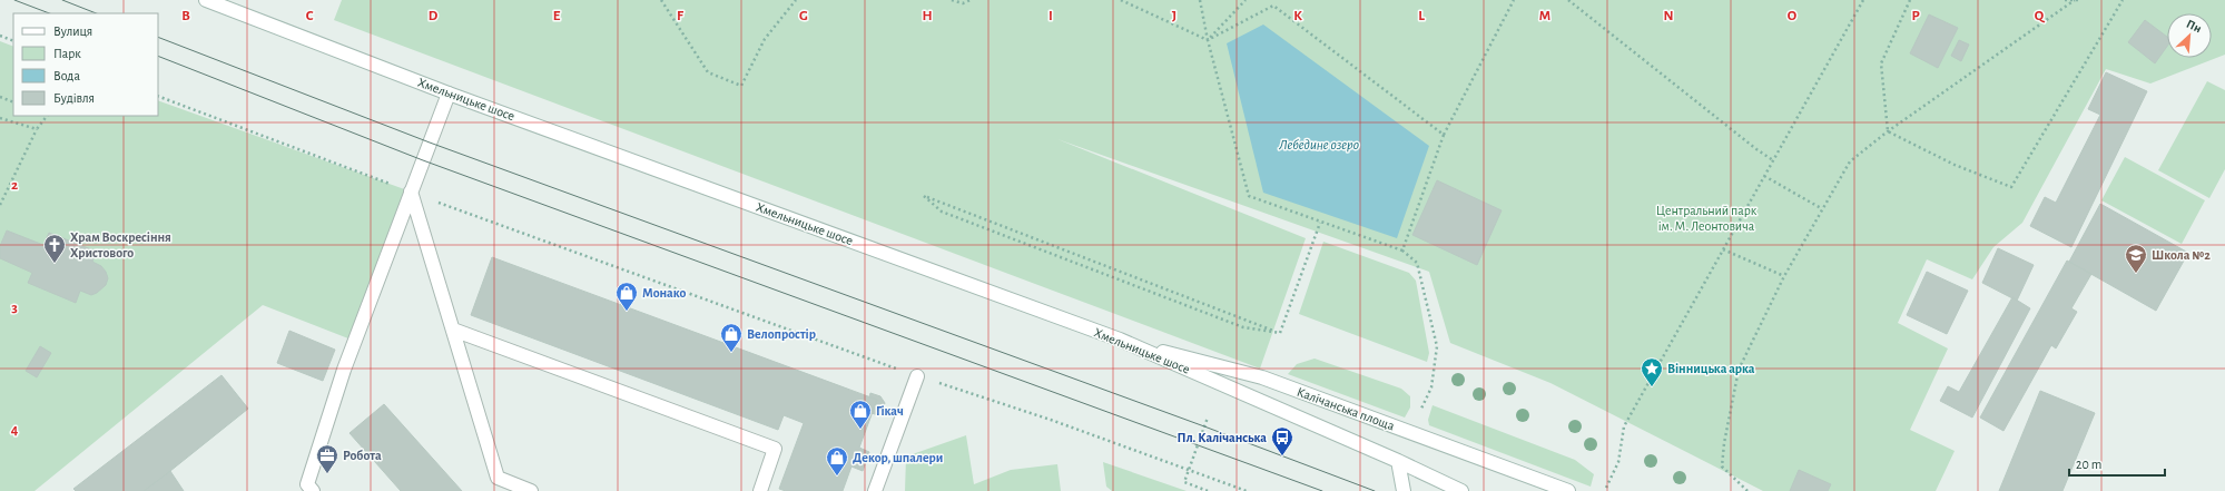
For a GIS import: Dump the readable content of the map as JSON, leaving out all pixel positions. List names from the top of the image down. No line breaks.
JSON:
{"streets":{"main road":["Хмельницьке шосе","Калічанська площа"]},"crossings":[["Хмельницьке шосе","Калічанська площа"]],"water":["Лебедине озеро"],"parks":["Центральний парк ім. М. Леонтовича"],"places":{"church":["Храм Воскресіння Христового"],"school or university":["Школа №2"],"shop":["Монако","Велопростір","Гікач","Декор, шпалери"],"place":["Вінницька арка"],"bus stop":["Пл. Калічанська"],"office":["Робота"]},"legend":["Вулиця","Парк","Вода","Будівля"],"scale_bar":"20 m","north":"top right","grid":{"columns":["B","C","D","E","F","G","H","I","J","K","L","M","N","O","P","Q"],"rows":["2","3","4"]}}
